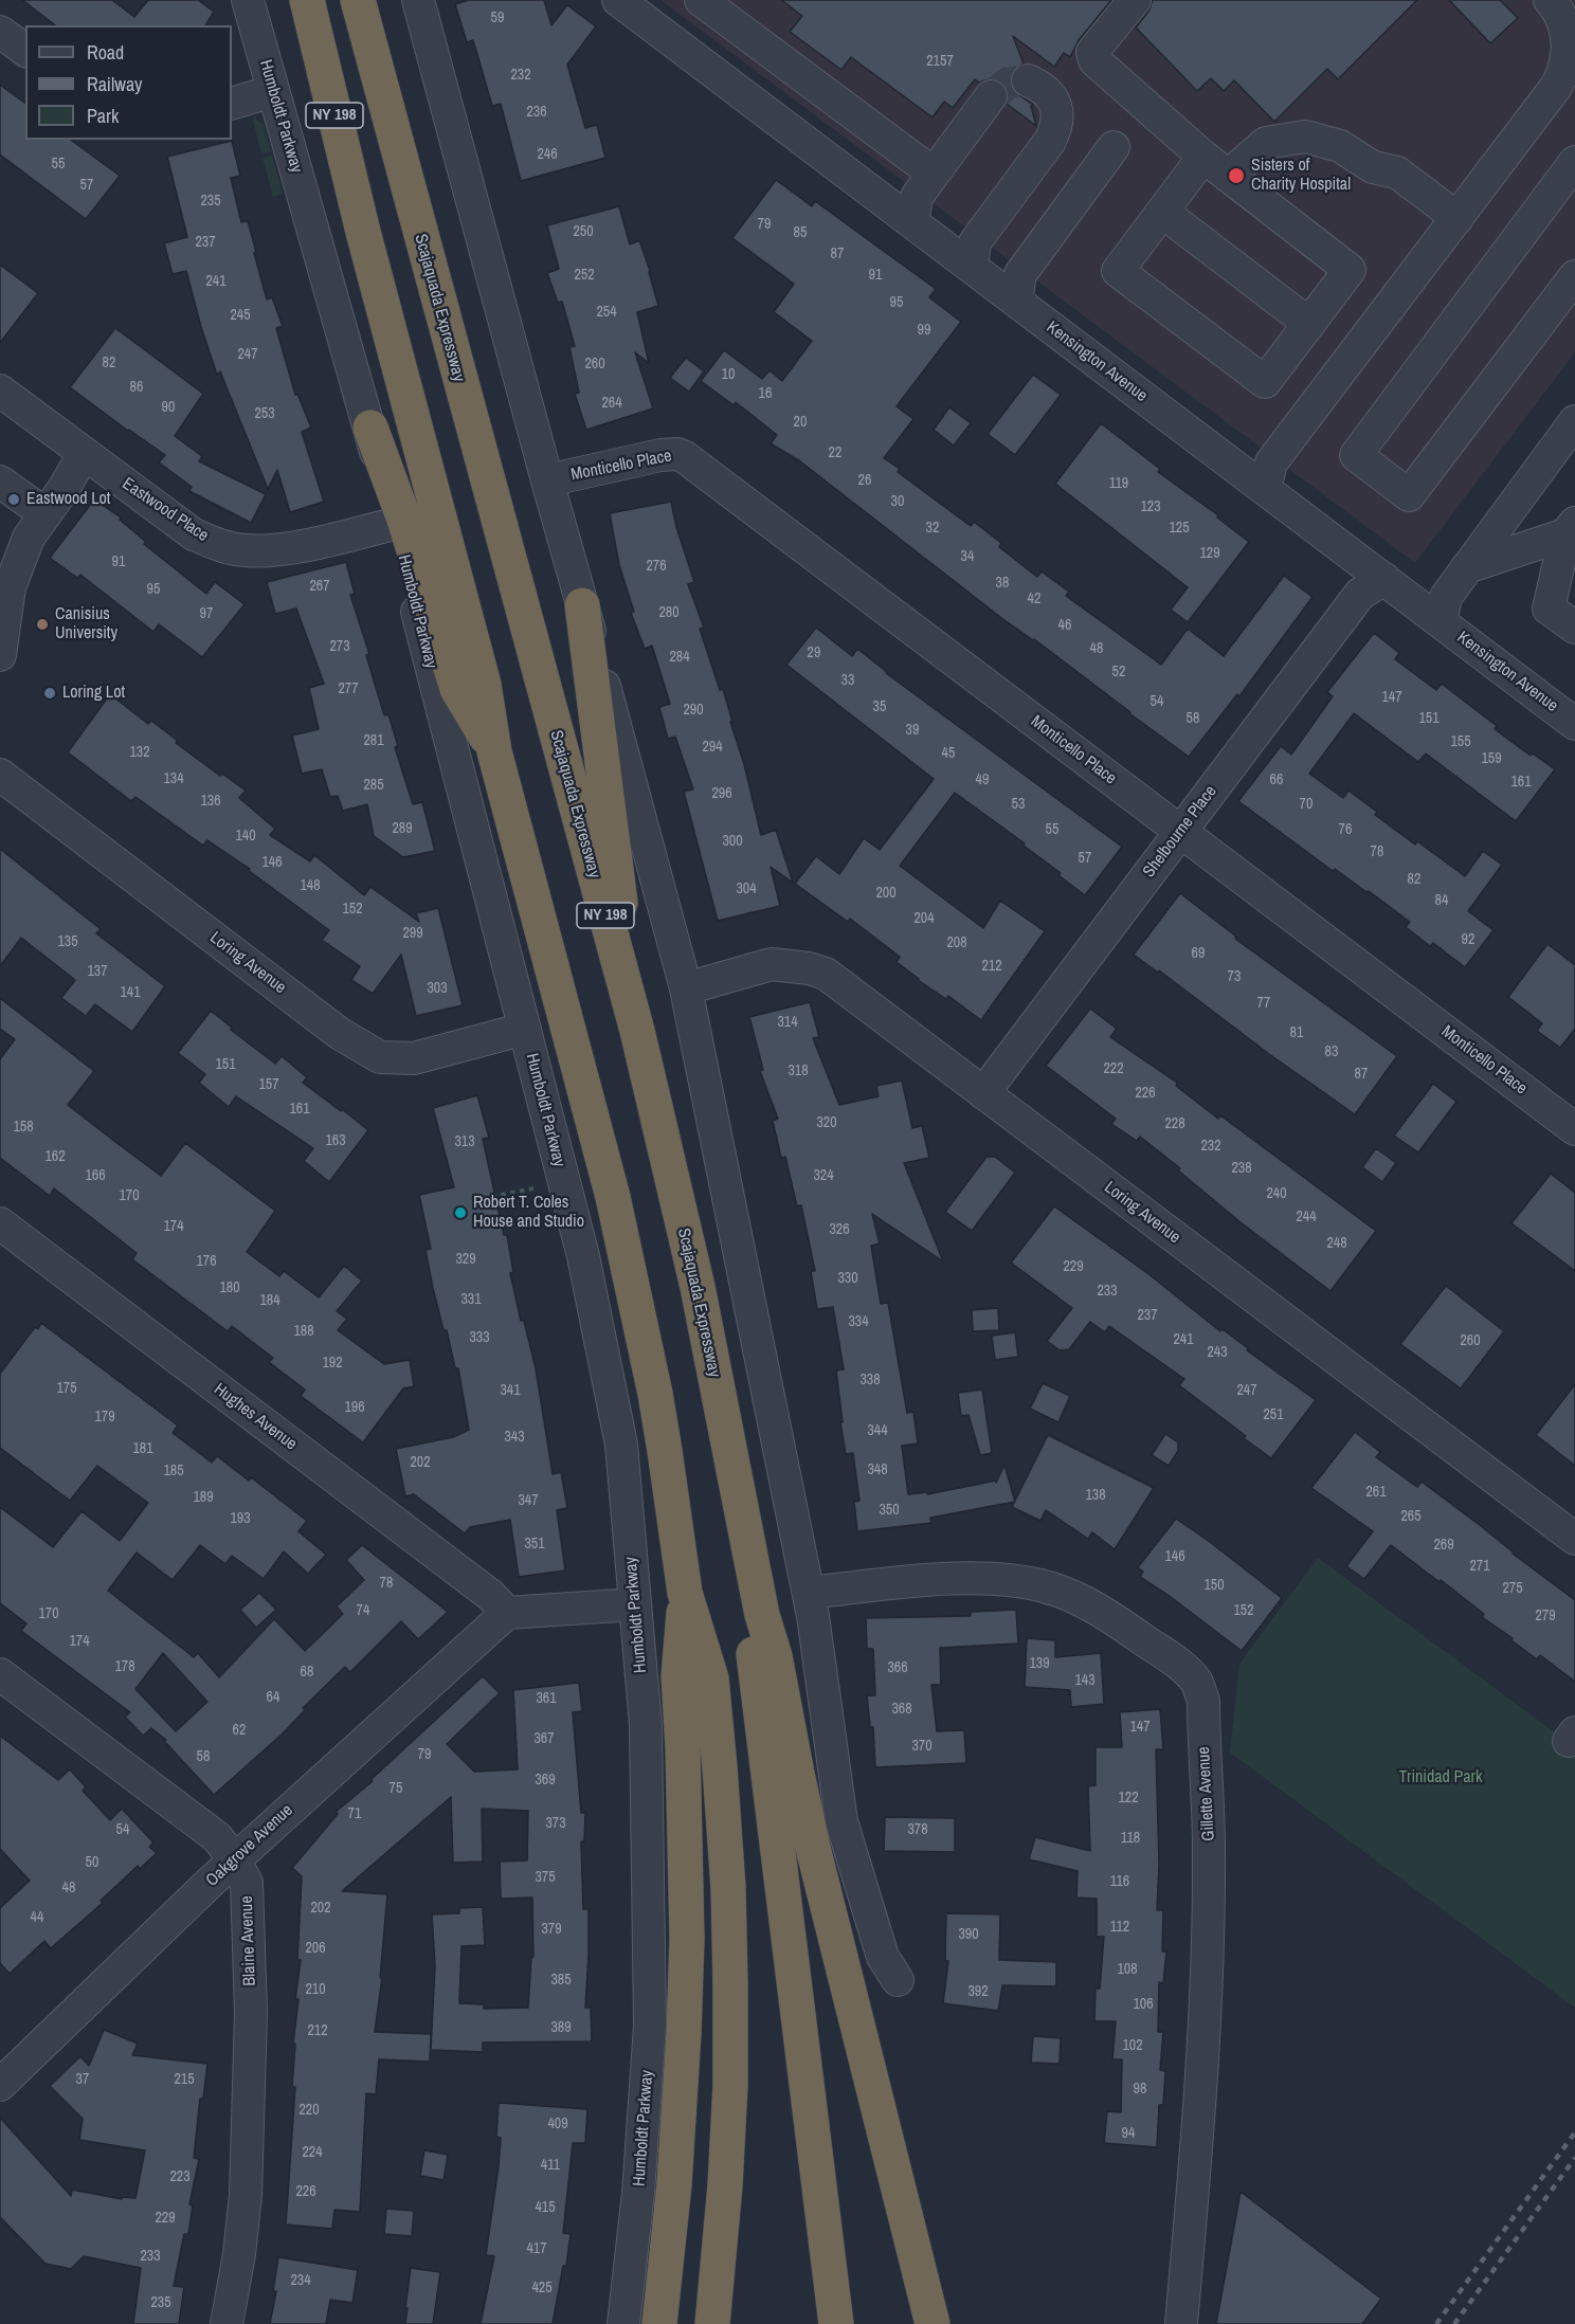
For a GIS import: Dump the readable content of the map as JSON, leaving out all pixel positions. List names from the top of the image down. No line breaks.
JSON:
{"streets":{"highway":["NY 198","Scajaquada Expressway"],"street":["Humboldt Parkway","Kensington Avenue","Monticello Place","Eastwood Place","Shelbourne Place","Loring Avenue","Hughes Avenue","Gillette Avenue","Oakgrove Avenue","Blaine Avenue"]},"crossings":[["Humboldt Parkway","Eastwood Place"],["Humboldt Parkway","Loring Avenue"],["Kensington Avenue","Shelbourne Place"],["Monticello Place","Shelbourne Place"],["Shelbourne Place","Loring Avenue"],["Hughes Avenue","Oakgrove Avenue"],["Oakgrove Avenue","Blaine Avenue"]],"parks":["Trinidad Park"],"places":["Sisters of Charity Hospital","Eastwood Lot","Canisius University","Loring Lot","Robert T. Coles House and Studio"],"house_numbers":["59","2157","232","236","246","55","57","235","79","250","85","237","87","252","91","241","95","254","245","99","247","82","260","10","86","16","264","90","253","20","22","26","119","30","123","32","125","129","34","91","276","38","267","95","42","280","97","46","273","48","29","284","52","33","277","147","54","35","290","58","151","39","281","155","294","132","45","159","134","49","66","161","285","296","136","53","70","289","55","76","140","300","78","57","146","82","148","304","200","84","152","204","299","92","135","208","69","212","137","73","303","141","77","314","81","83","151","222","318","87","157","226","161","320","228","158","163","313","232","162","238","166","324","240","170","244","174","326","248","329","176","229","330","180","233","331","184","237","334","188","333","241","260","243","192","338","175","341","247","196","251","179","344","343","181","202","348","185","261","138","189","347","350","265","193","351","269","146","271","78","150","275","74","152","170","279","174","139","178","366","68","143","64","361","368","147","62","367","370","79","58","369","75","122","71","373","54","378","118","50","375","116","48","202","44","112","379","390","206","108","385","210","392","106","389","212","102","37","215","98","220","409","94","224","411","223","226","415","229","417","233","234","425","235"],"legend":["Road","Railway","Park"]}
